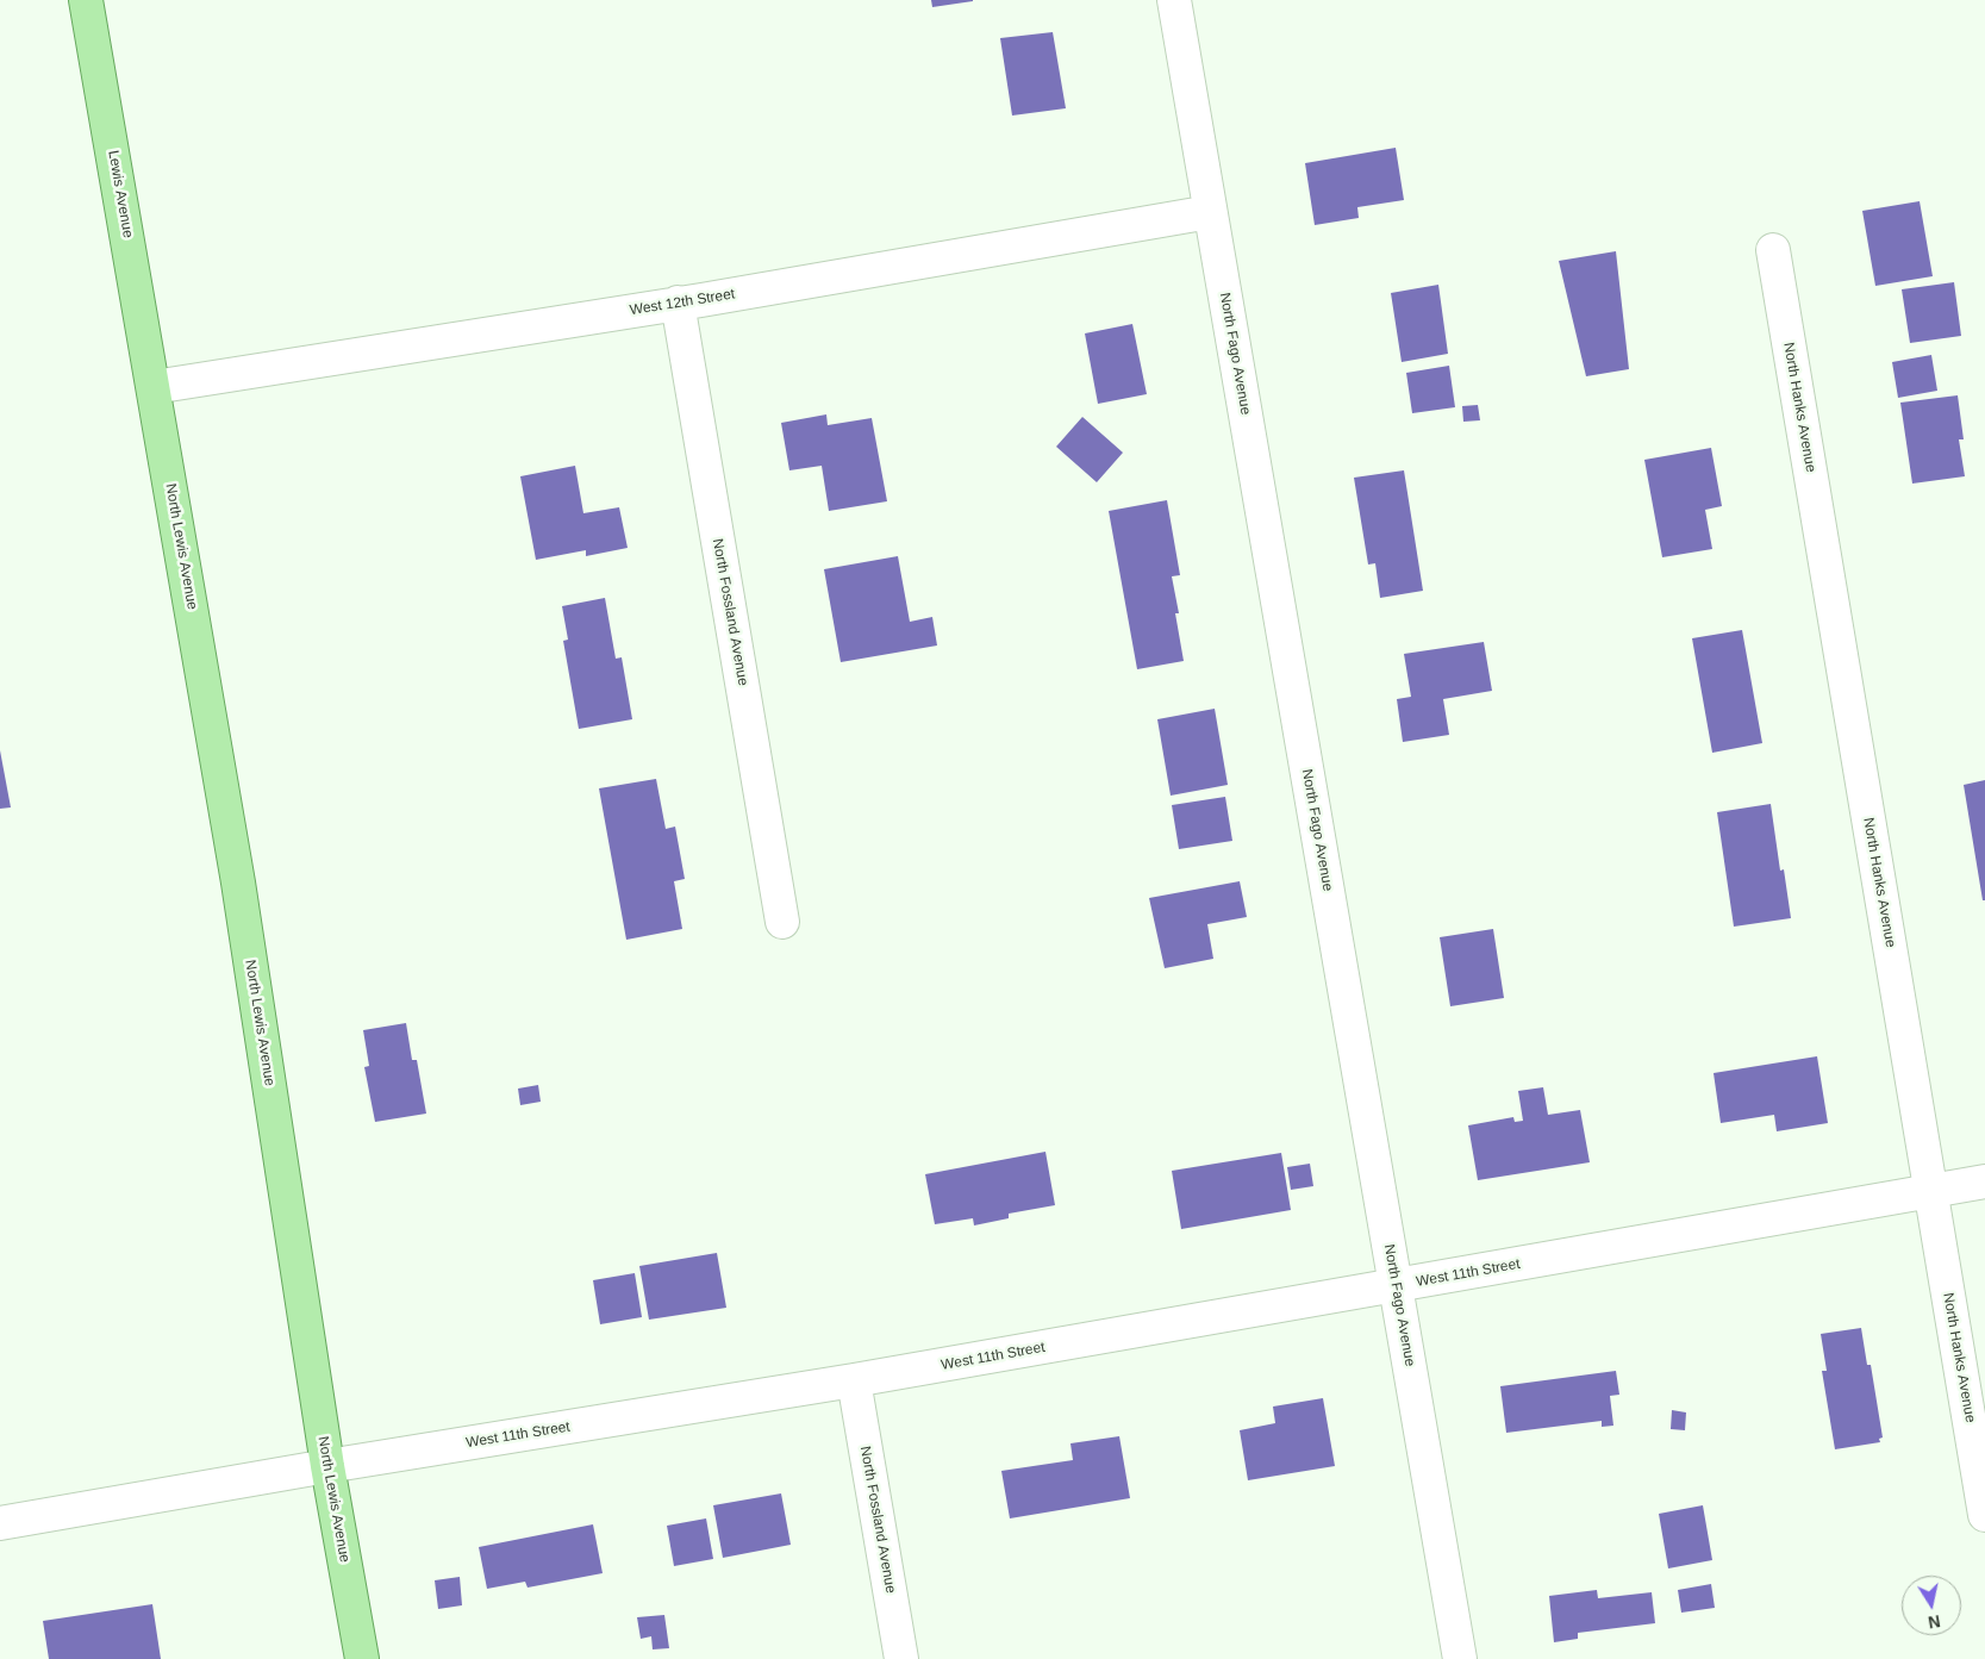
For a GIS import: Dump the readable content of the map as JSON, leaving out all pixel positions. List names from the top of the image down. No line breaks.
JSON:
{"streets":{"main road":["Lewis Avenue","North Lewis Avenue"],"street":["West 12th Street","North Fago Avenue","North Hanks Avenue","North Fossland Avenue","West 11th Street"]},"crossings":[["Lewis Avenue","West 12th Street"],["Lewis Avenue","North Lewis Avenue"],["West 12th Street","North Fago Avenue"],["West 12th Street","North Lewis Avenue"],["West 12th Street","North Fossland Avenue"],["North Fago Avenue","West 11th Street"],["North Hanks Avenue","West 11th Street"],["North Lewis Avenue","West 11th Street"],["North Fossland Avenue","West 11th Street"]],"north":"bottom"}
